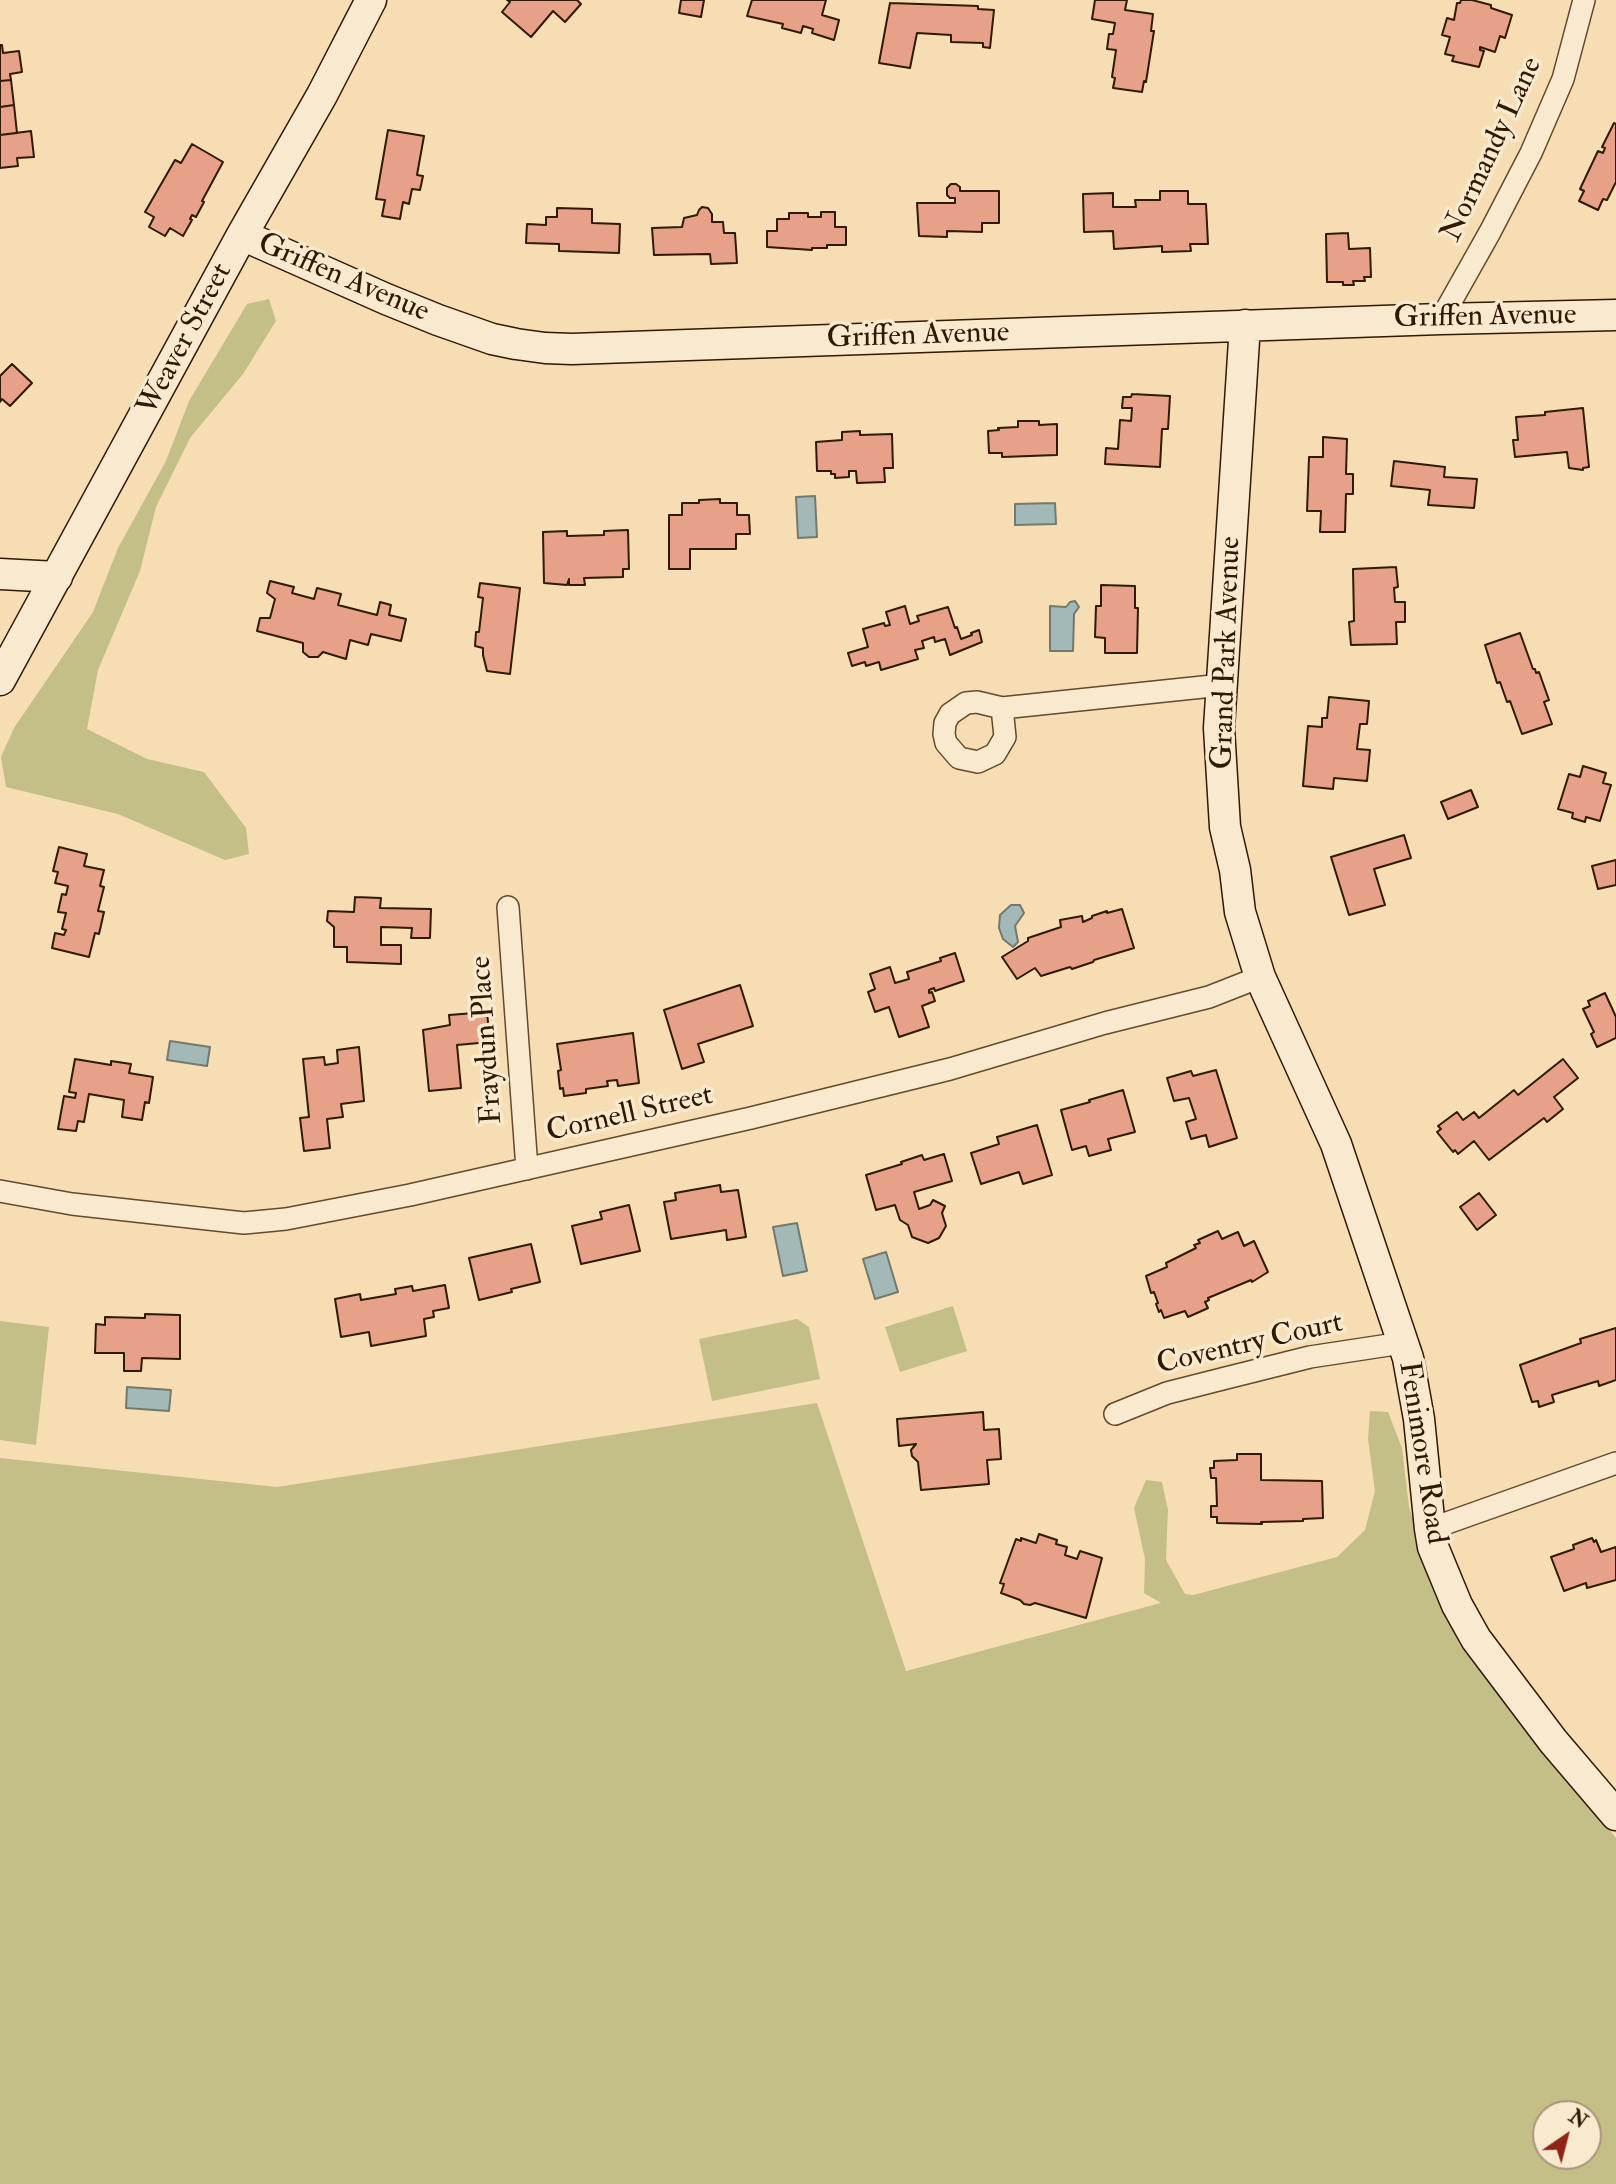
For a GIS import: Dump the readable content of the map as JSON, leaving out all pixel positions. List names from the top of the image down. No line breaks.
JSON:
{"streets":{"street":["Normandy Lane","Griffen Avenue","Weaver Street","Grand Park Avenue","Fraydun Place","Cornell Street","Coventry Court","Fenimore Road"]},"crossings":[["Normandy Lane","Griffen Avenue"],["Griffen Avenue","Weaver Street"],["Griffen Avenue","Grand Park Avenue"],["Grand Park Avenue","Cornell Street"],["Grand Park Avenue","Fenimore Road"],["Fraydun Place","Cornell Street"],["Cornell Street","Fenimore Road"],["Coventry Court","Fenimore Road"]],"north":"top right"}
